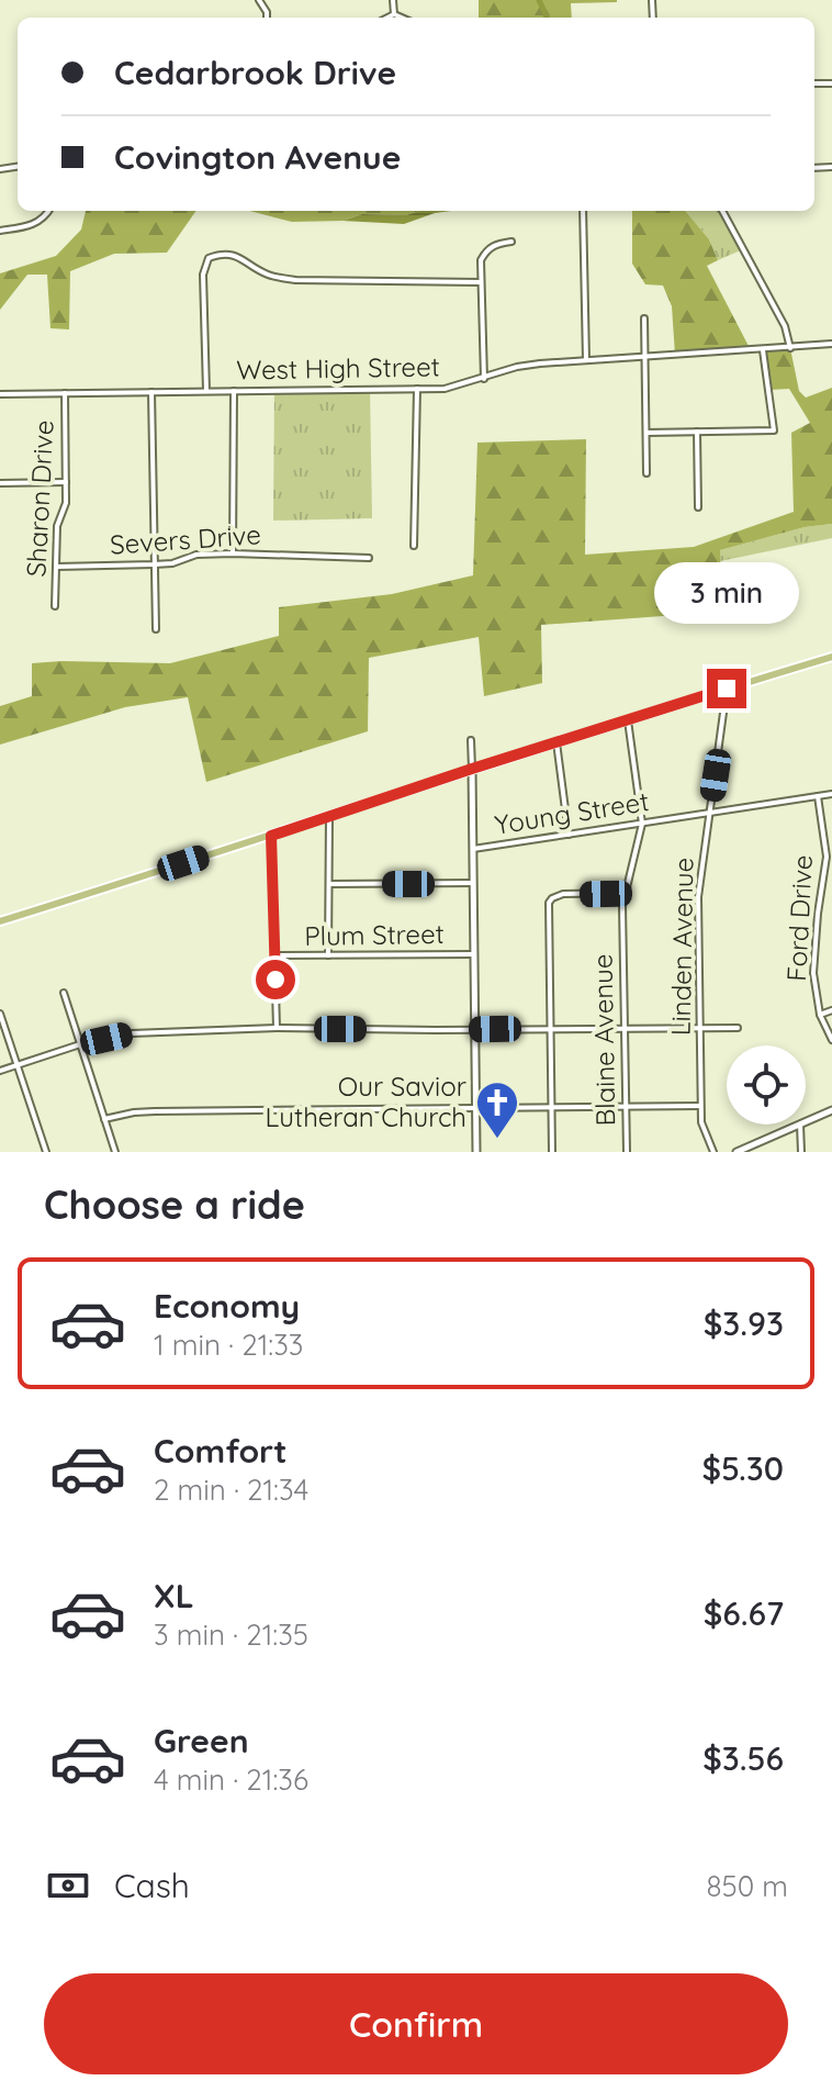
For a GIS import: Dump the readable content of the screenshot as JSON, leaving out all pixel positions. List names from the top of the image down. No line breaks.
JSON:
{"streets":{"street":["West High Street","Sharon Drive","Severs Drive","Young Street","Ford Drive","Plum Street","Linden Avenue","Blaine Avenue"]},"crossings":[["West High Street","Sharon Drive"],["Sharon Drive","Severs Drive"],["Young Street","Ford Drive"],["Young Street","Linden Avenue"],["Young Street","Blaine Avenue"]],"places":{"church":["Our Savior Lutheran Church"]},"page":{"banner":["Cedarbrook Drive","Covington Avenue"],"bubble":"3 min","heading":"Choose a ride","list":[{"name":"Economy","note":"1 min · 21:33","value":"$3.93"},{"name":"Comfort","note":"2 min · 21:34","value":"$5.30"},{"name":"XL","note":"3 min · 21:35","value":"$6.67"},{"name":"Green","note":"4 min · 21:36","value":"$3.56"}],"pay":["Cash","850 m"],"buttons":"Confirm"}}
